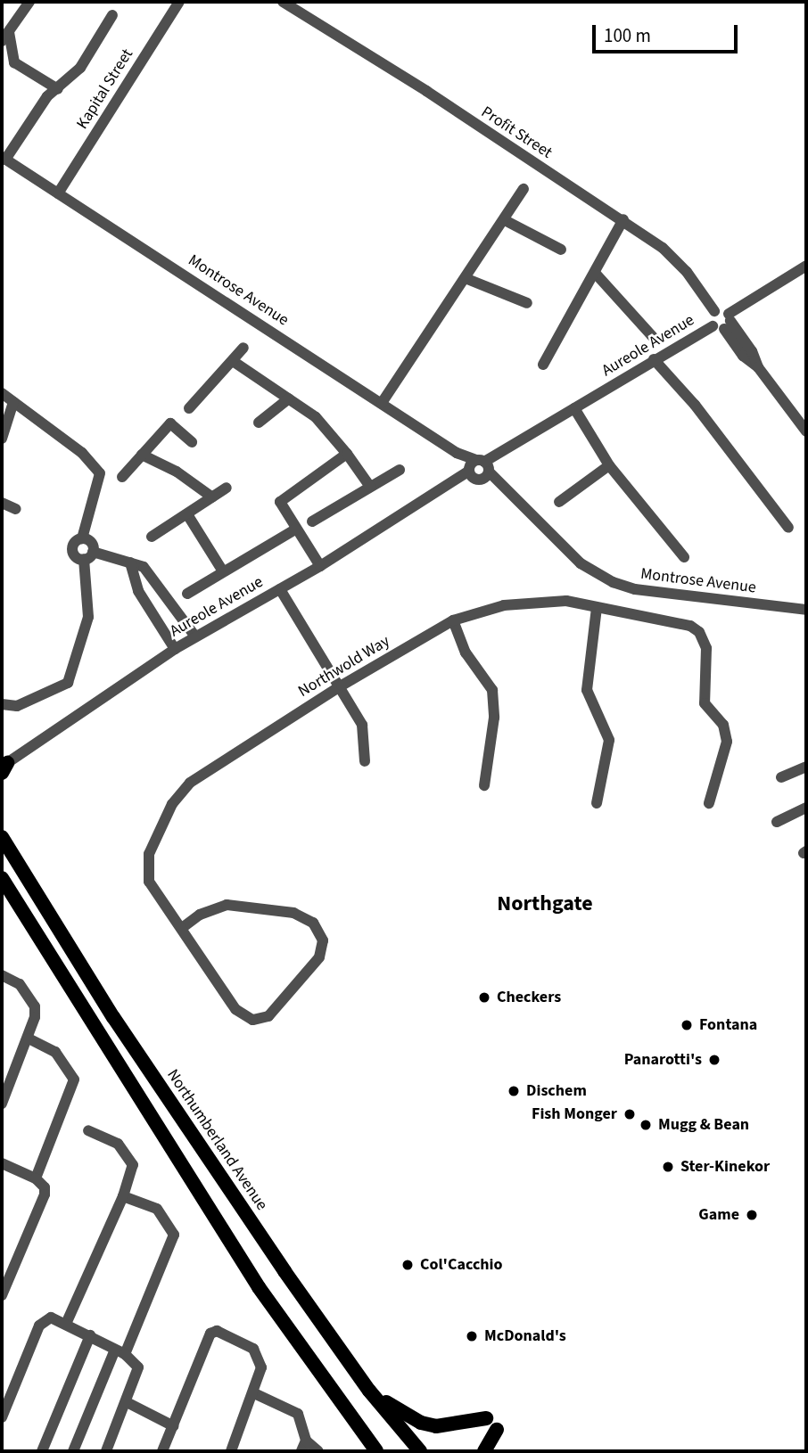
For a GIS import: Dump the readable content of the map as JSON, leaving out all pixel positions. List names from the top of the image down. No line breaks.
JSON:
{"streets":{"main road":["Northumberland Avenue"],"street":["Kapital Street","Profit Street","Montrose Avenue","Aureole Avenue","Northwold Way"]},"crossings":[["Kapital Street","Montrose Avenue"],["Montrose Avenue","Aureole Avenue"]],"districts":["Northgate"],"places":["Checkers","Fontana","Panarotti's","Dischem","Fish Monger","Mugg & Bean","Ster-Kinekor","Game","Col'Cacchio","McDonald's"],"scale_bar":"100 m"}
